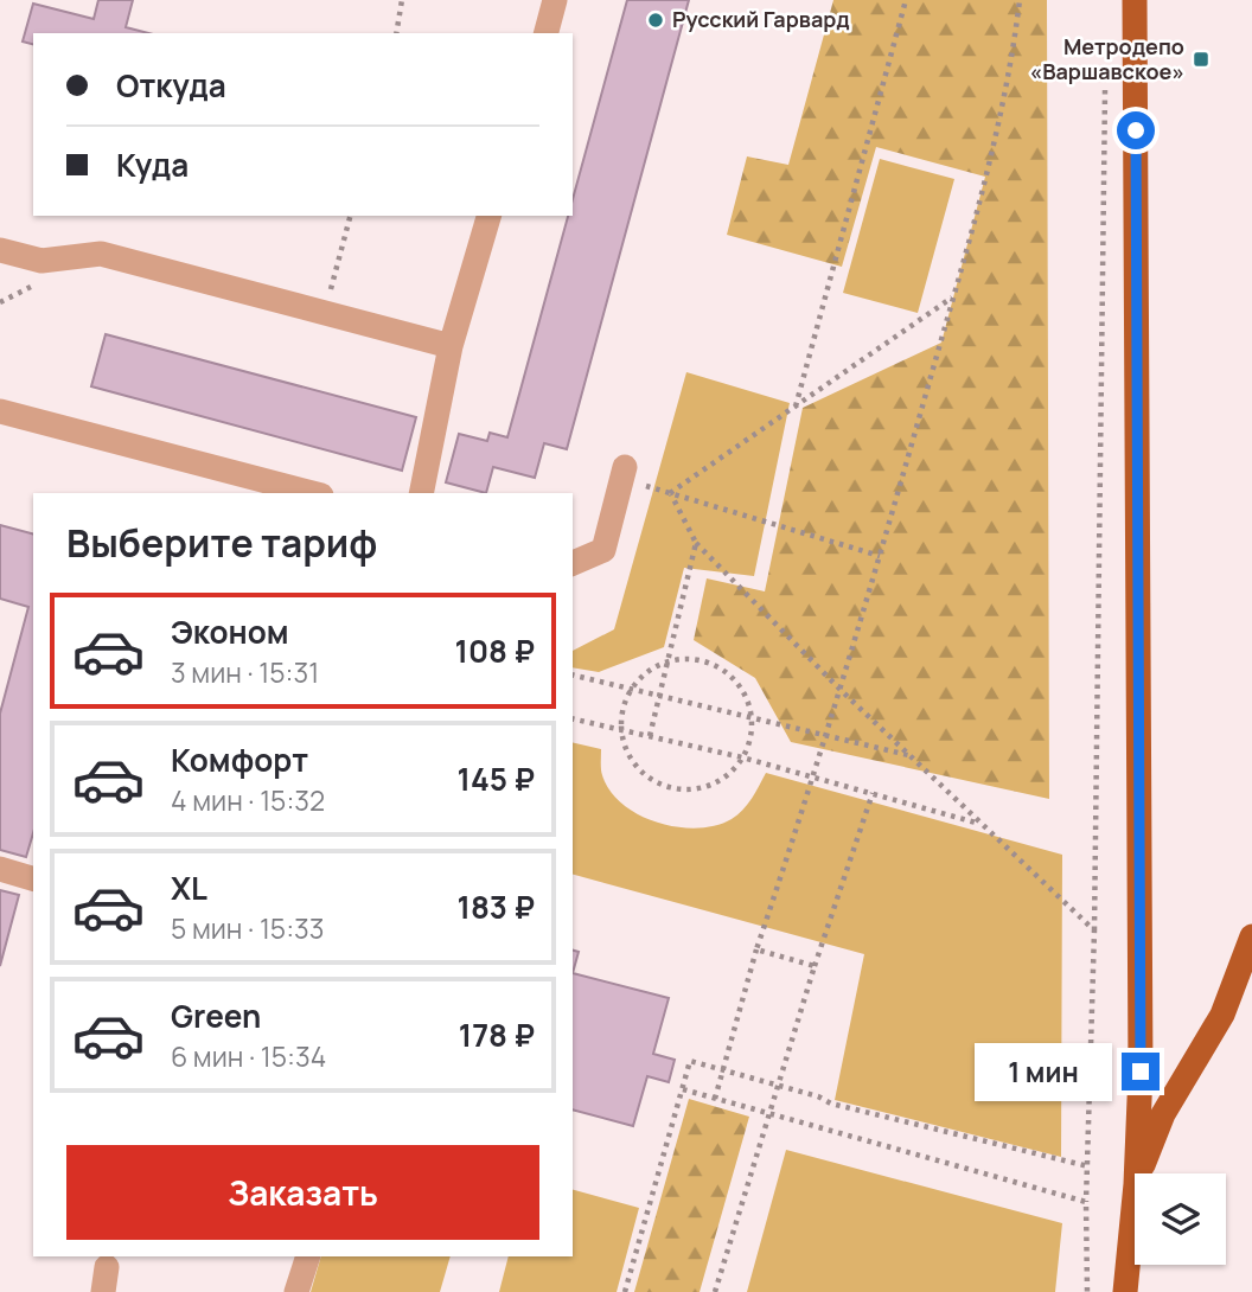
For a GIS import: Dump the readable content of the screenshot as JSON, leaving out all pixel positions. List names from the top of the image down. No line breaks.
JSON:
{"places":{"other":["Русский Гарвард"],"transit":["Метродепо «Варшавское»"]},"page":{"banner":["Откуда","Куда"],"heading":"Выберите тариф","list":[{"name":"Эконом","note":"3 мин · 15:31","value":"108 ₽"},{"name":"Комфорт","note":"4 мин · 15:32","value":"145 ₽"},{"name":"XL","note":"5 мин · 15:33","value":"183 ₽"},{"name":"Green","note":"6 мин · 15:34","value":"178 ₽"}],"bubble":"1 мин","buttons":"Заказать"}}
